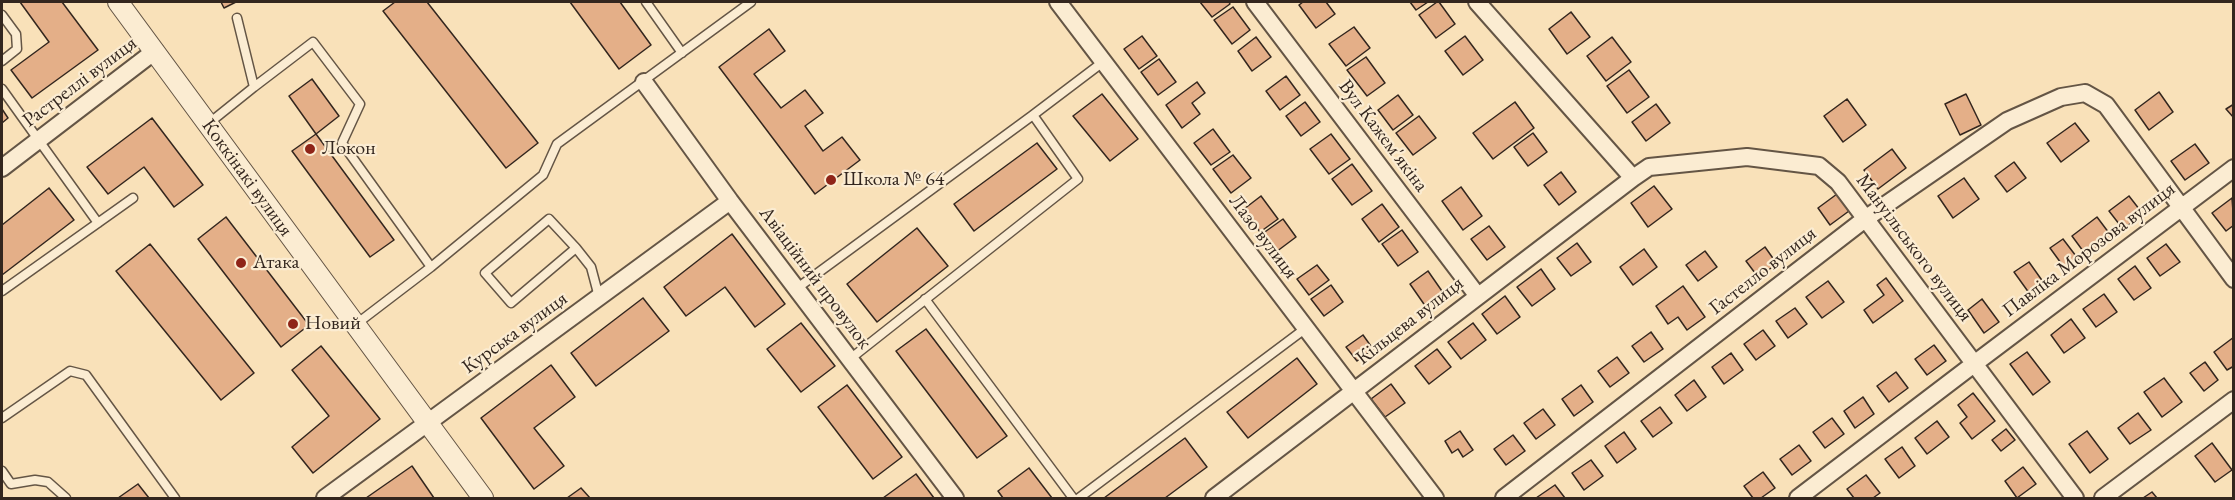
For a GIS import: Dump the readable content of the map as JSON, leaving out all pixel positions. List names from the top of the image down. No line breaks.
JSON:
{"streets":{"street":["Растреллі вулиця","Вул Кажем'якіна","Коккінакі вулиця","Лазо вулиця","Мануільського вулиця","Павліка Морозова вулиця","Гастелло вулиця","Авіаційний провулок","Кільцева вулиця","Курська вулиця"]},"crossings":[["Растреллі вулиця","Коккінакі вулиця"],["Вул Кажем'якіна","Кільцева вулиця"],["Коккінакі вулиця","Курська вулиця"],["Лазо вулиця","Кільцева вулиця"],["Мануільського вулиця","Павліка Морозова вулиця"],["Мануільського вулиця","Гастелло вулиця"],["Мануільського вулиця","Кільцева вулиця"],["Павліка Морозова вулиця","Гастелло вулиця"],["Авіаційний провулок","Курська вулиця"]],"places":["Локон","Школа № 64","Атака","Новий"]}
